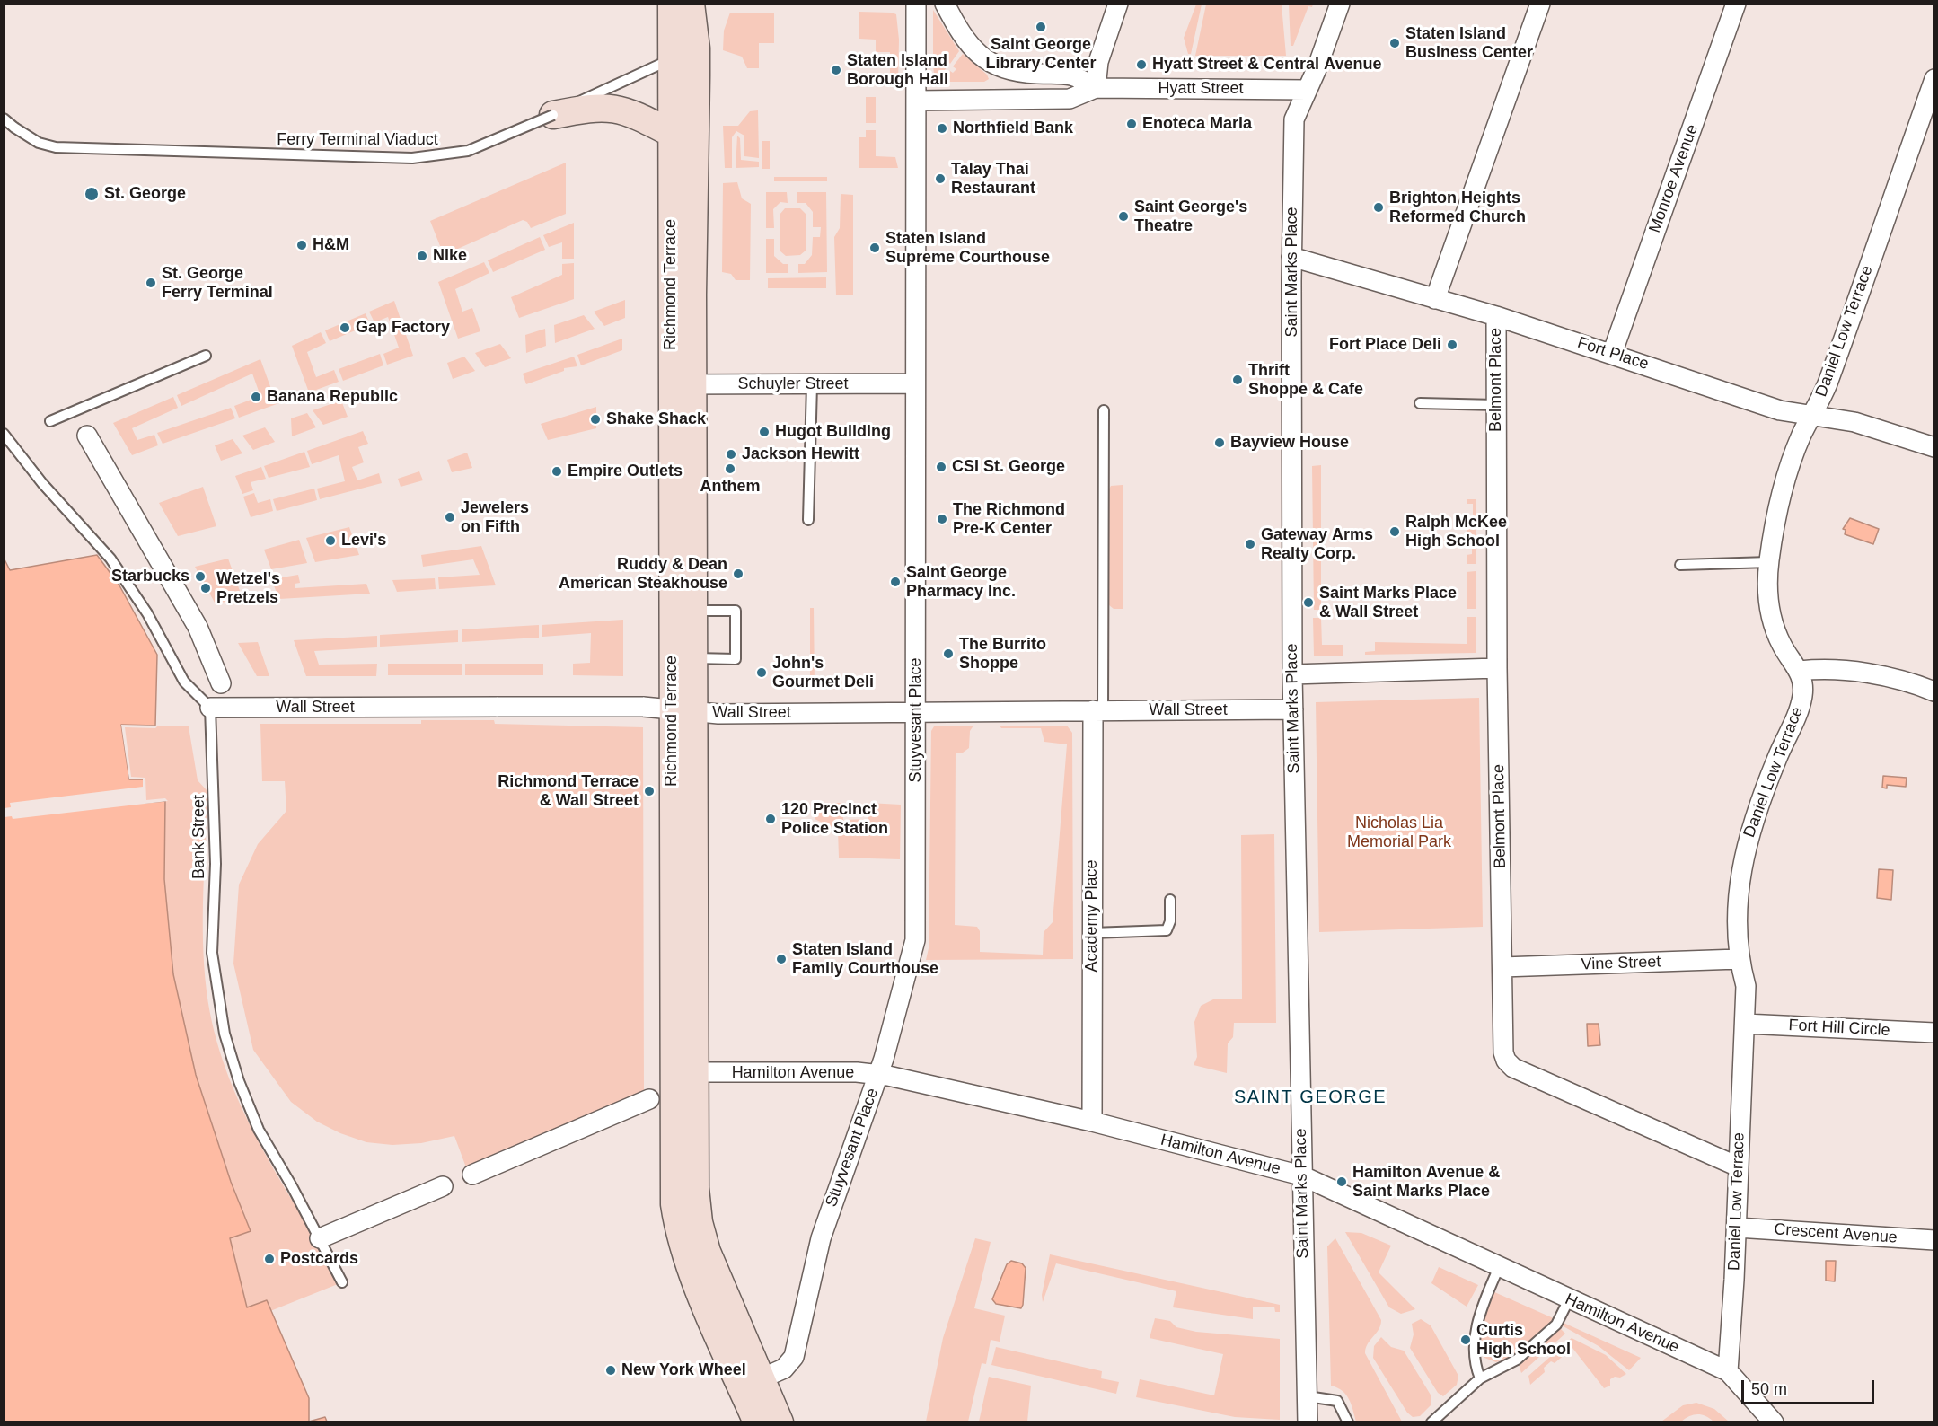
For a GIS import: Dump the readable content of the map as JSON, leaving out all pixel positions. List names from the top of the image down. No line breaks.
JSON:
{"streets":{"main road":["Richmond Terrace"],"street":["Hyatt Street","Monroe Avenue","Saint Marks Place","Daniel Low Terrace","Fort Place","Belmont Place","Schuyler Street","Wall Street","Stuyvesant Place","Academy Place","Vine Street","Fort Hill Circle","Hamilton Avenue","Crescent Avenue"],"lane":["Ferry Terminal Viaduct","Bank Street"]},"crossings":[["Hyatt Street","Saint Marks Place"],["Hyatt Street","Stuyvesant Place"],["Monroe Avenue","Fort Place"],["Saint Marks Place","Fort Place"],["Saint Marks Place","Wall Street"],["Saint Marks Place","Hamilton Avenue"],["Richmond Terrace","Schuyler Street"],["Richmond Terrace","Wall Street"],["Richmond Terrace","Stuyvesant Place"],["Richmond Terrace","Hamilton Avenue"],["Daniel Low Terrace","Fort Place"],["Daniel Low Terrace","Belmont Place"],["Daniel Low Terrace","Vine Street"],["Daniel Low Terrace","Fort Hill Circle"],["Daniel Low Terrace","Hamilton Avenue"],["Daniel Low Terrace","Crescent Avenue"],["Fort Place","Belmont Place"],["Belmont Place","Vine Street"],["Schuyler Street","Stuyvesant Place"],["Wall Street","Stuyvesant Place"],["Wall Street","Bank Street"],["Wall Street","Academy Place"],["Stuyvesant Place","Hamilton Avenue"],["Academy Place","Hamilton Avenue"]],"districts":["SAINT GEORGE"],"parks":["Nicholas Lia Memorial Park"],"places":["Saint George Library Center","Staten Island Business Center","Hyatt Street & Central Avenue","Staten Island Borough Hall","Enoteca Maria","Northfield Bank","Talay Thai Restaurant","St. George","Brighton Heights Reformed Church","Saint George's Theatre","H&M","Staten Island Supreme Courthouse","Nike","St. George Ferry Terminal","Gap Factory","Fort Place Deli","Thrift Shoppe & Cafe","Banana Republic","Shake Shack","Hugot Building","Bayview House","Jackson Hewitt","CSI St. George","Anthem","Empire Outlets","Jewelers on Fifth","The Richmond Pre-K Center","Ralph McKee High School","Levi's","Gateway Arms Realty Corp.","Ruddy & Dean American Steakhouse","Starbucks","Saint George Pharmacy Inc.","Wetzel's Pretzels","Saint Marks Place & Wall Street","The Burrito Shoppe","John's Gourmet Deli","Richmond Terrace & Wall Street","120 Precinct Police Station","Staten Island Family Courthouse","Hamilton Avenue & Saint Marks Place","Postcards","Curtis High School","New York Wheel"],"scale_bar":"50 m"}
